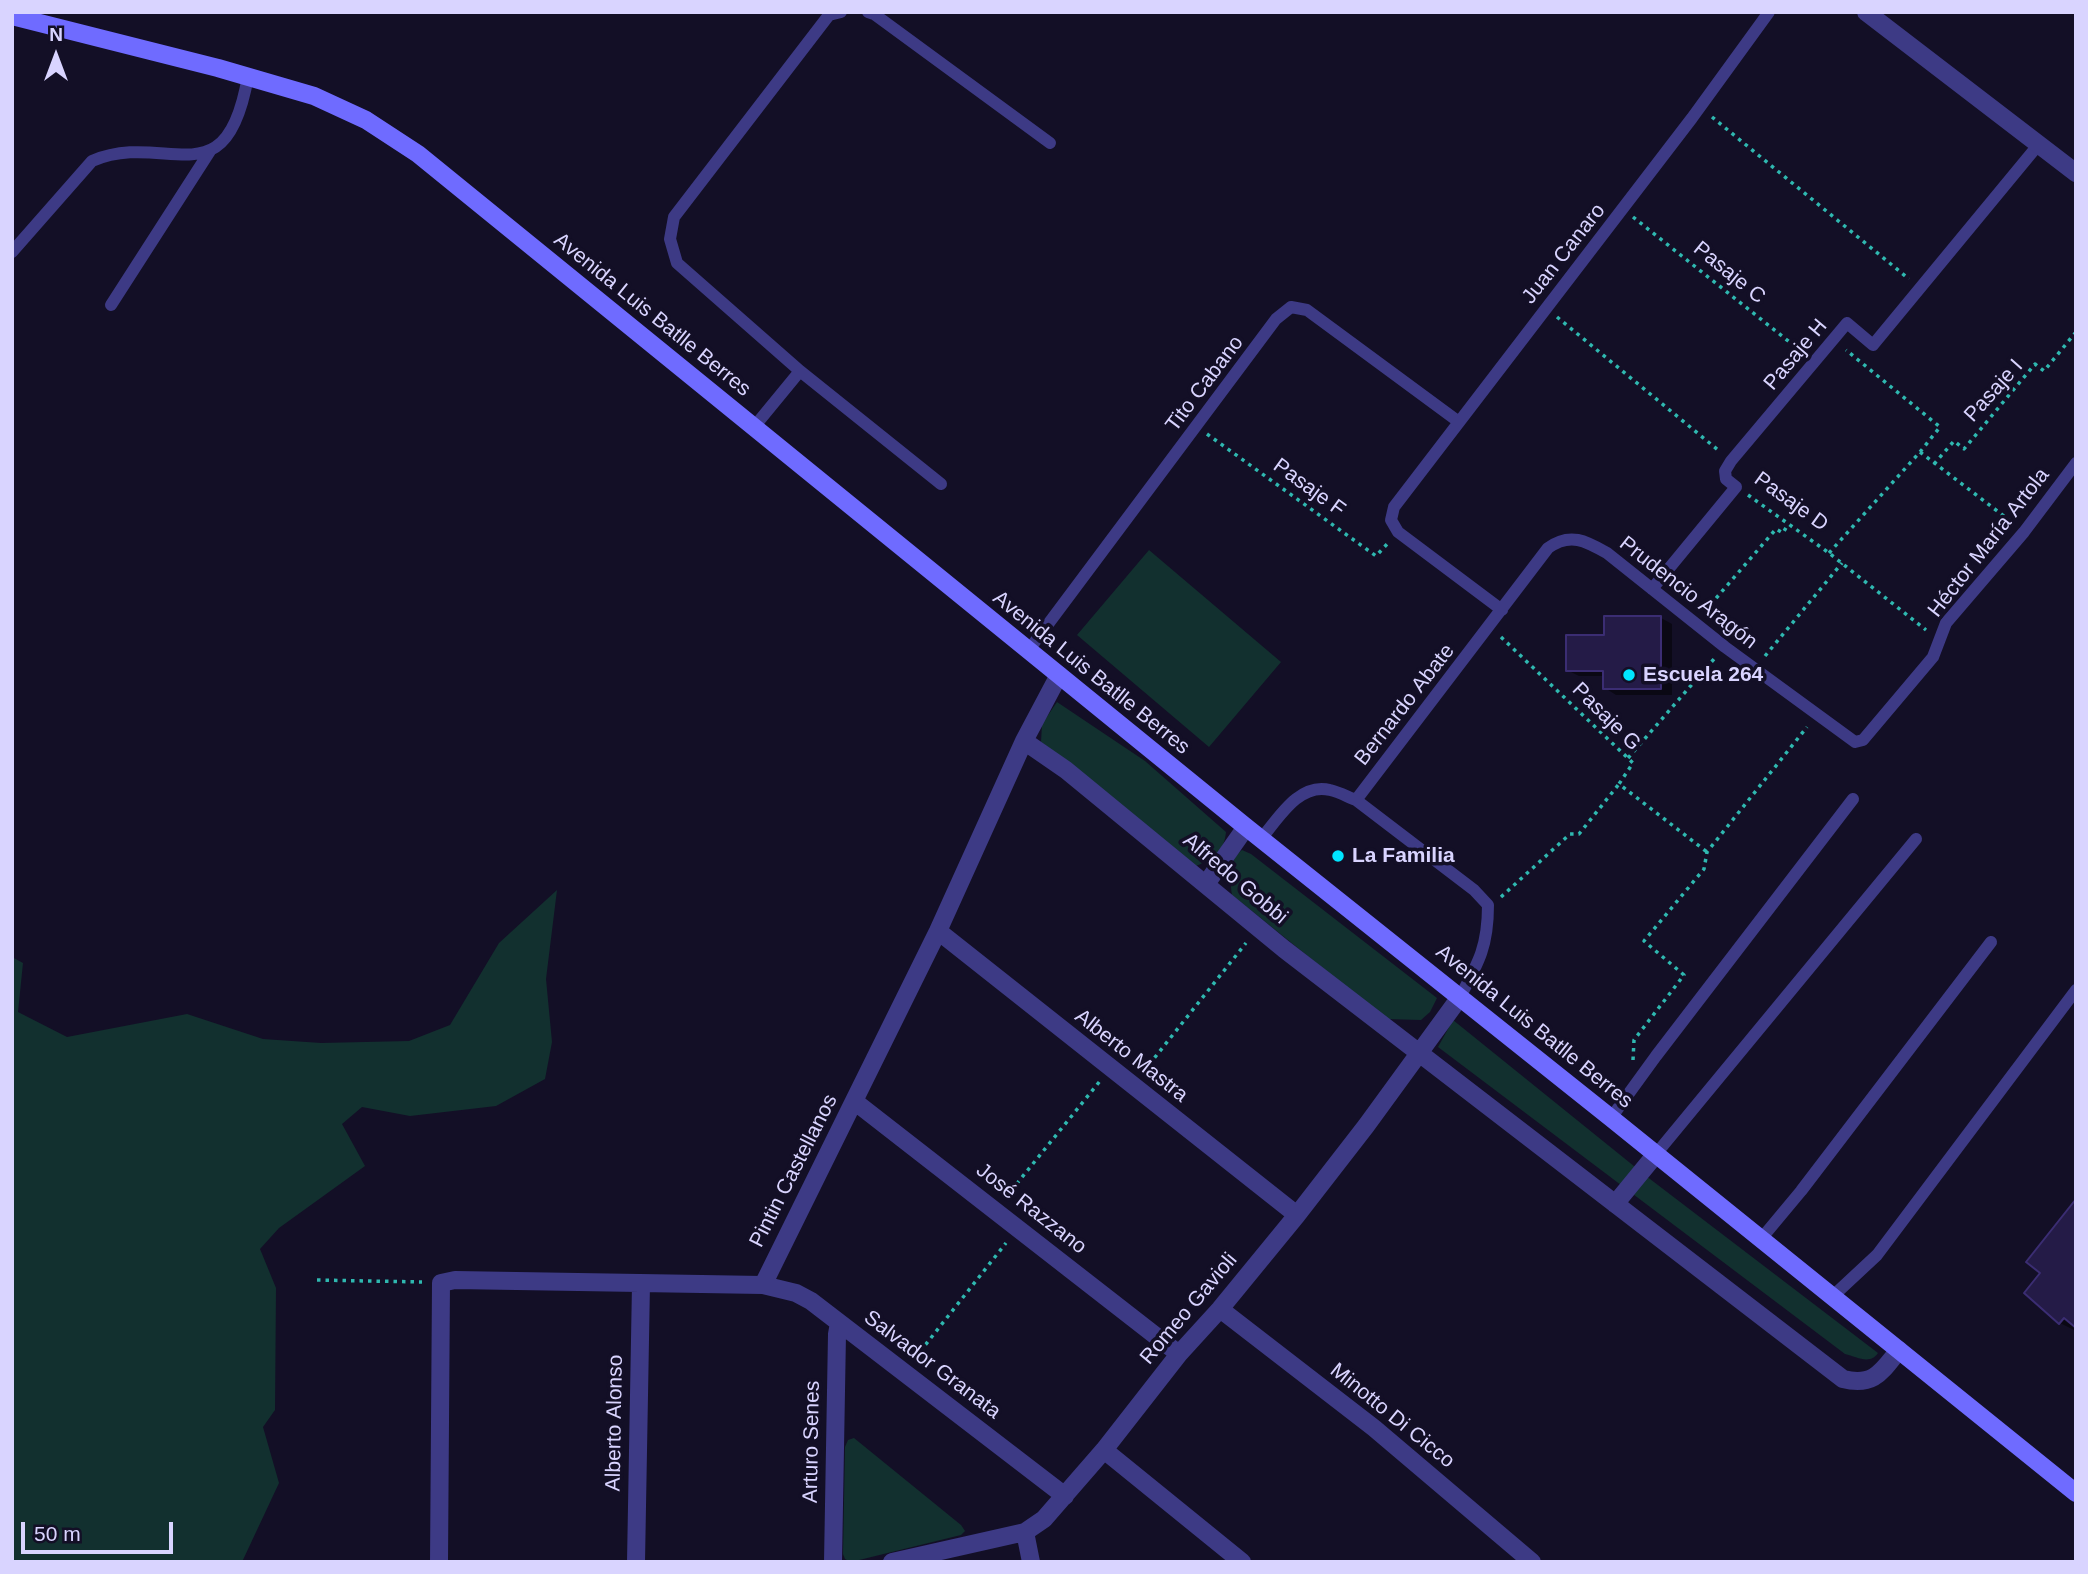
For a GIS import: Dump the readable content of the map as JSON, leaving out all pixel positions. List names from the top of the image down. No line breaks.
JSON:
{"streets":{"main road":["Avenida Luis Batlle Berres"],"street":["Alfredo Gobbi","Alberto Mastra","Pintin Castellanos","José Razzano","Romeo Gavioli","Salvador Granata","Minotto Di Cicco","Alberto Alonso","Arturo Senes"],"lane":["Juan Canaro","Pasaje H","Tito Cabano","Pasaje D","Héctor María Artola","Prudencio Aragón","Bernardo Abate"],"path":["Pasaje C","Pasaje I","Pasaje F","Pasaje G"]},"crossings":[["Juan Canaro","Pasaje C"],["Juan Canaro","Tito Cabano"],["Juan Canaro","Pasaje F"],["Juan Canaro","Pasaje D"],["Pasaje C","Pasaje H"],["Avenida Luis Batlle Berres","Tito Cabano"],["Avenida Luis Batlle Berres","Alfredo Gobbi"],["Avenida Luis Batlle Berres","Pintin Castellanos"],["Avenida Luis Batlle Berres","Romeo Gavioli"],["Pasaje H","Pasaje I"],["Pasaje H","Pasaje D"],["Tito Cabano","Pasaje F"],["Pasaje I","Pasaje D"],["Pasaje D","Héctor María Artola"],["Héctor María Artola","Prudencio Aragón"],["Prudencio Aragón","Bernardo Abate"],["Bernardo Abate","Pasaje G"],["Alfredo Gobbi","Pintin Castellanos"],["Alfredo Gobbi","Romeo Gavioli"],["Alberto Mastra","Pintin Castellanos"],["Alberto Mastra","Romeo Gavioli"],["Pintin Castellanos","José Razzano"],["Pintin Castellanos","Salvador Granata"],["José Razzano","Romeo Gavioli"],["Romeo Gavioli","Salvador Granata"],["Romeo Gavioli","Minotto Di Cicco"],["Salvador Granata","Arturo Senes"]],"places":["Escuela 264","La Familia"],"scale_bar":"50 m","north":"top"}
